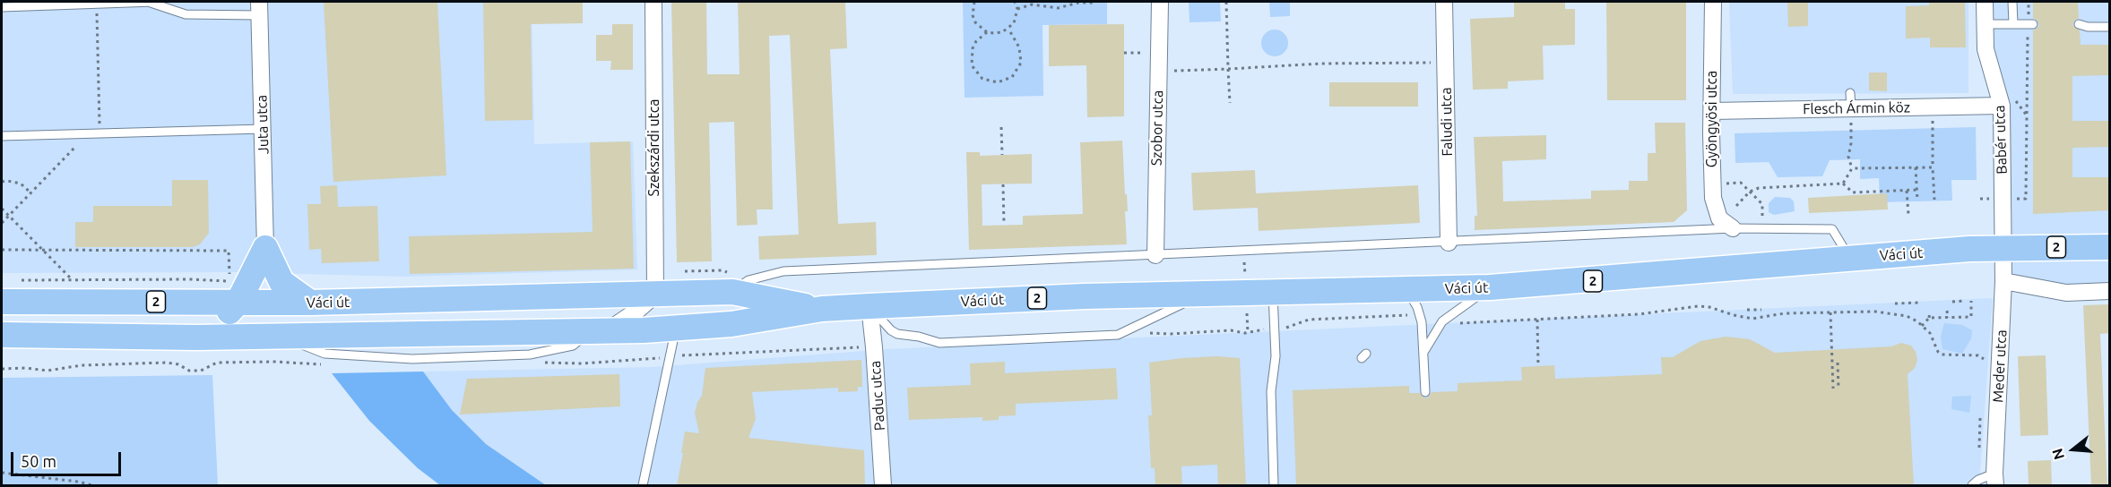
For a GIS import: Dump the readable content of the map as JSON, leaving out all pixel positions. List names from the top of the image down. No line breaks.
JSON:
{"streets":{"main road":["2","Váci út"],"street":["Flesch Ármin köz","Gyöngyösi utca","Faludi utca","Juta utca","Szobor utca","Babér utca","Szekszárdi utca","Meder utca","Paduc utca"]},"crossings":[["Flesch Ármin köz","Gyöngyösi utca"],["Flesch Ármin köz","Babér utca"],["Babér utca","Váci út"],["Babér utca","Meder utca"],["Szekszárdi utca","Váci út"],["Váci út","Meder utca"],["Váci út","Paduc utca"]],"scale_bar":"50 m","north":"left"}
